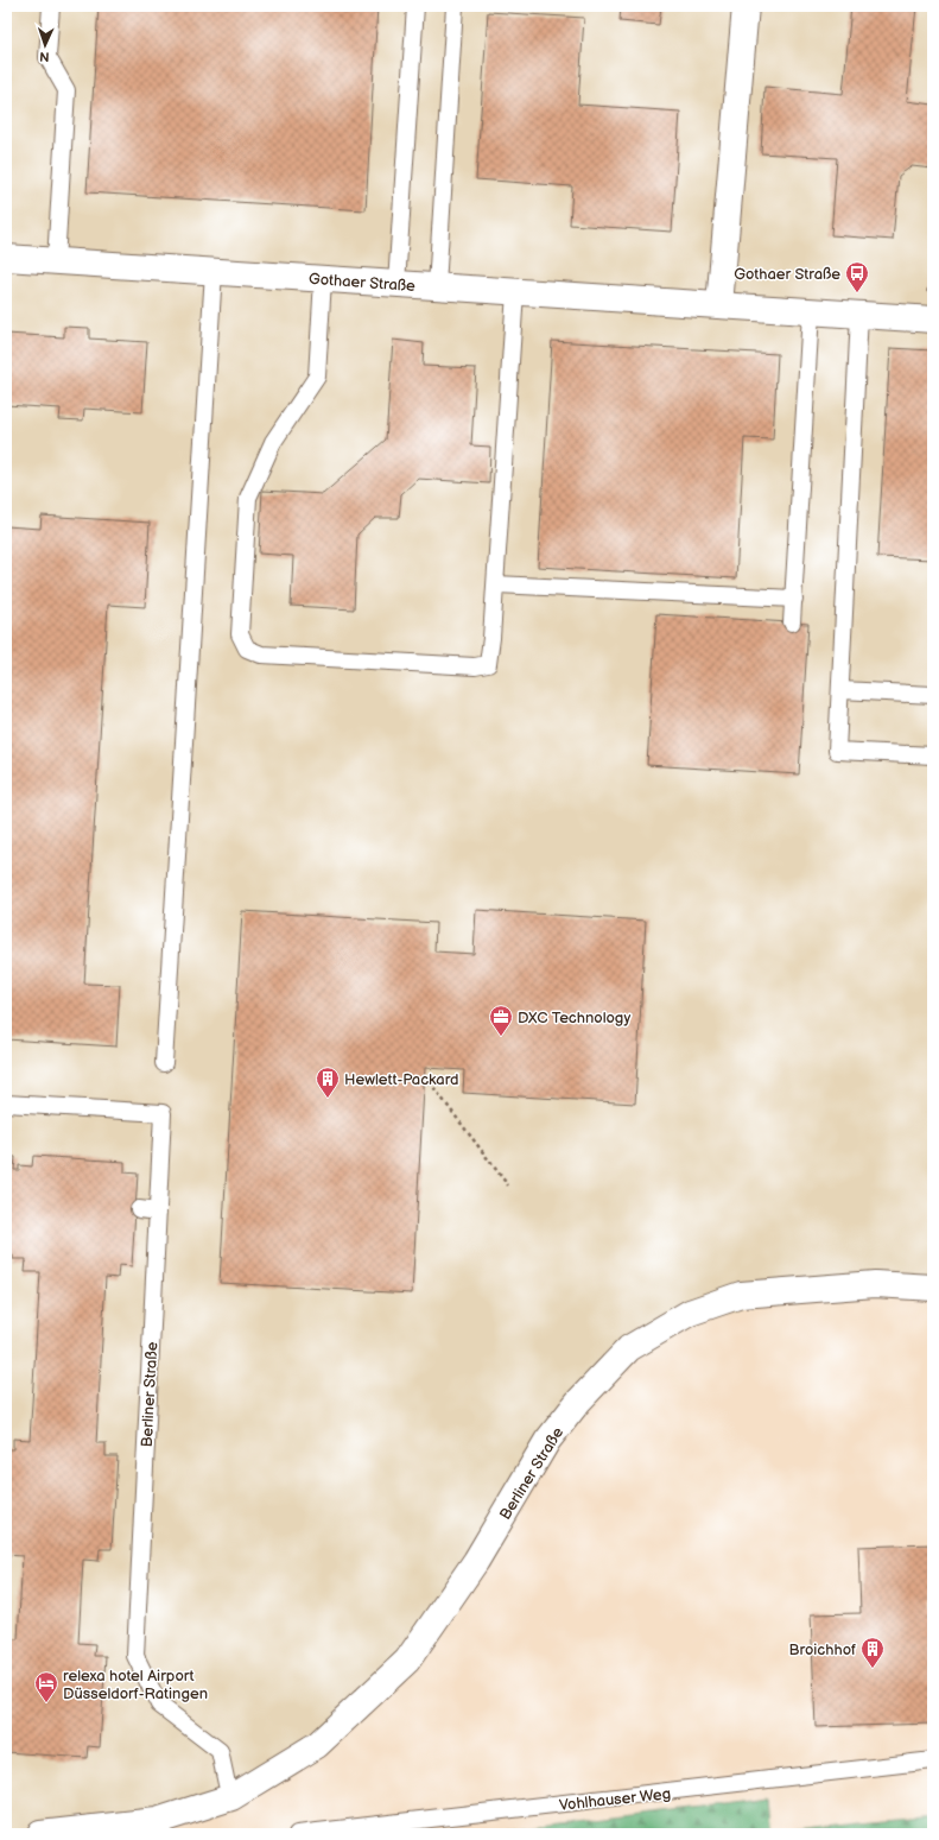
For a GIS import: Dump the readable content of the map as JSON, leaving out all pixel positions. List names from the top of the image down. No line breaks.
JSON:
{"streets":{"street":["Gothaer Straße","Berliner Straße"],"lane":["Vohlhauser Weg"]},"places":{"bus stop":["Gothaer Straße"],"office":["DXC Technology"],"building":["Hewlett-Packard","Broichhof"],"hotel":["relexa hotel Airport Düsseldorf-Ratingen"]},"north":"bottom"}
